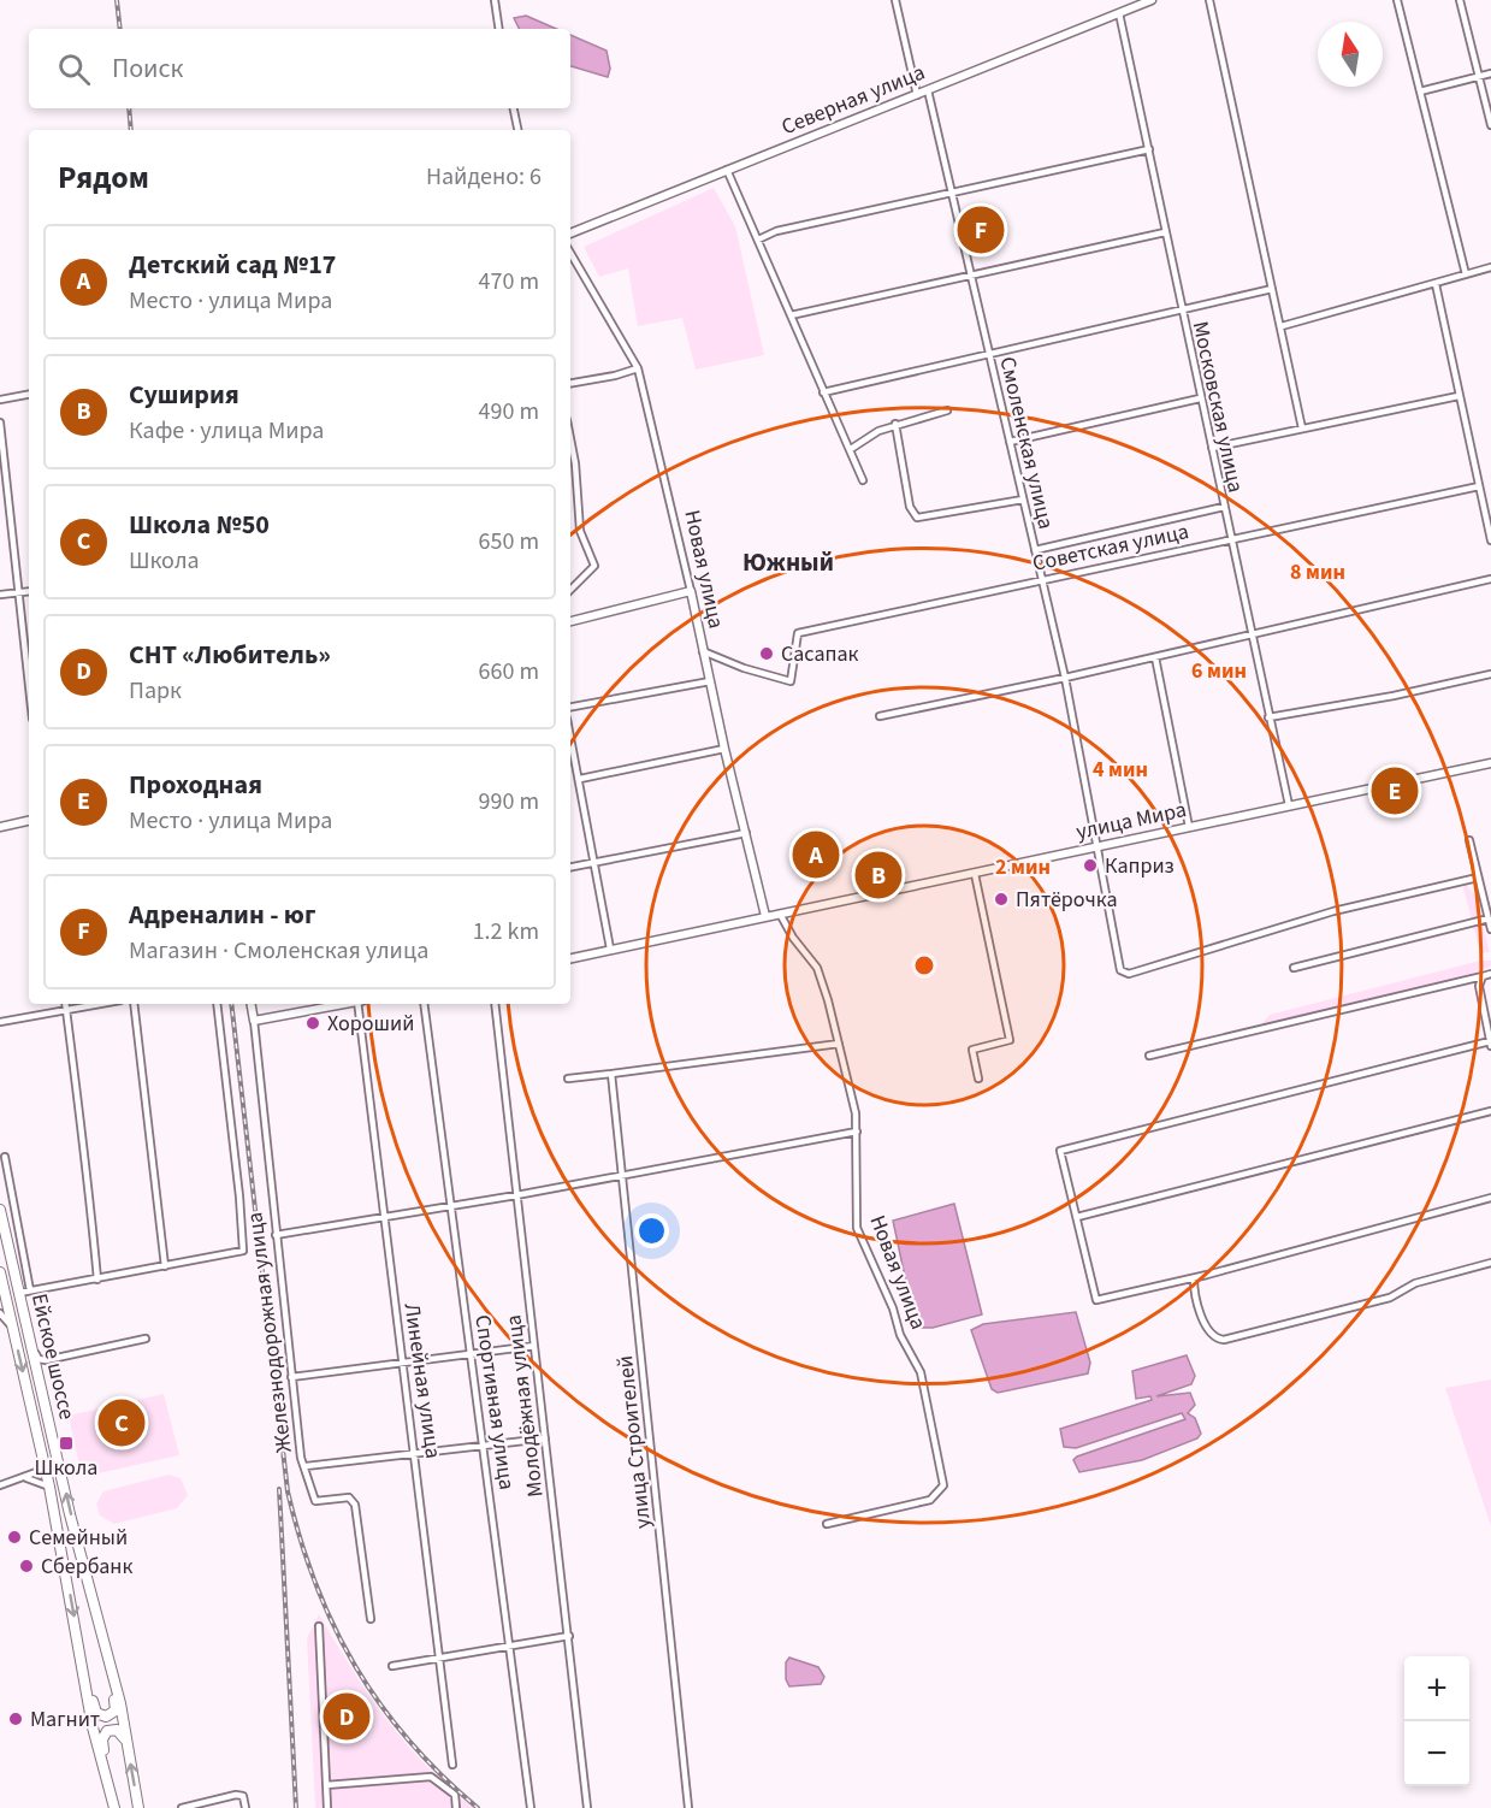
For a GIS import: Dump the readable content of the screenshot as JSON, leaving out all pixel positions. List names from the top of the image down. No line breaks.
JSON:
{"streets":{"main road":["Ейское шоссе"],"street":["Северная улица","Московская улица","Смоленская улица","Советская улица","Новая улица","улица Мира","Железнодорожная улица","Линейная улица","Спортивная улица","Молодёжная улица","улица Строителей"]},"crossings":[["Северная улица","Московская улица"],["Северная улица","Смоленская улица"],["Московская улица","Советская улица"],["Московская улица","улица Мира"],["Смоленская улица","Советская улица"],["Смоленская улица","улица Мира"],["Советская улица","Новая улица"],["Новая улица","улица Мира"]],"districts":["Южный"],"places":{"other":["Сасапак","Каприз","Пятёрочка","Хороший","Семейный","Сбербанк","Магнит"],"transit":["Школа"]},"north":"top","page":{"search":"Поиск","heading":["Рядом","Найдено: 6"],"pins":["F","E","A","B","C","D"],"list":[{"mark":"A","name":"Детский сад №17","note":"Место · улица Мира","value":"470 m"},{"mark":"B","name":"Суширия","note":"Кафе · улица Мира","value":"490 m"},{"mark":"C","name":"Школа №50","note":"Школа","value":"650 m"},{"mark":"D","name":"СНТ «Любитель»","note":"Парк","value":"660 m"},{"mark":"E","name":"Проходная","note":"Место · улица Мира","value":"990 m"},{"mark":"F","name":"Адреналин - юг","note":"Магазин · Смоленская улица","value":"1.2 km"}],"map_buttons":["+","−"]},"rings":["8 мин","6 мин","4 мин","2 мин"]}
